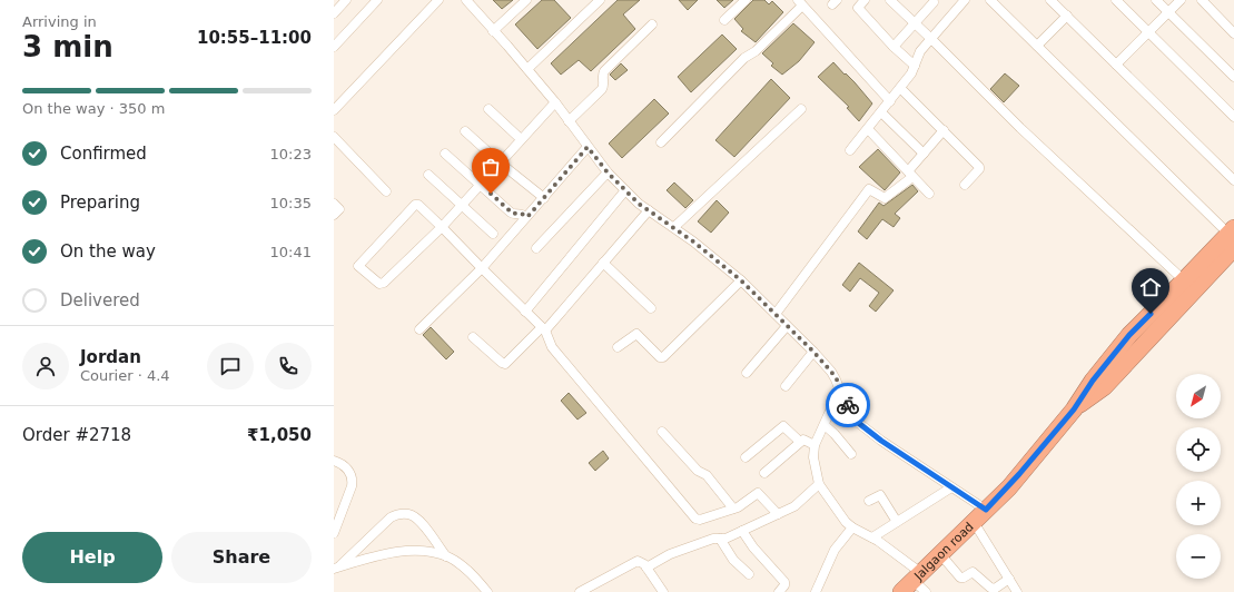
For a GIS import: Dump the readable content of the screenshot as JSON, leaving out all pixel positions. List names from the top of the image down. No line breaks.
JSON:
{"streets":{"highway":["Jalgaon road"]},"north":"bottom left","page":{"heading":["3 min","Arriving in","10:55–11:00"],"panel":["Jordan","Courier · 4.4","Order #2718","₹1,050"],"bar":"On the way · 350 m","list":[["Confirmed","10:23"],["Preparing","10:35"],["On the way","10:41"],"Delivered"],"map_buttons":["+","−"],"buttons":["Help","Share"]}}
